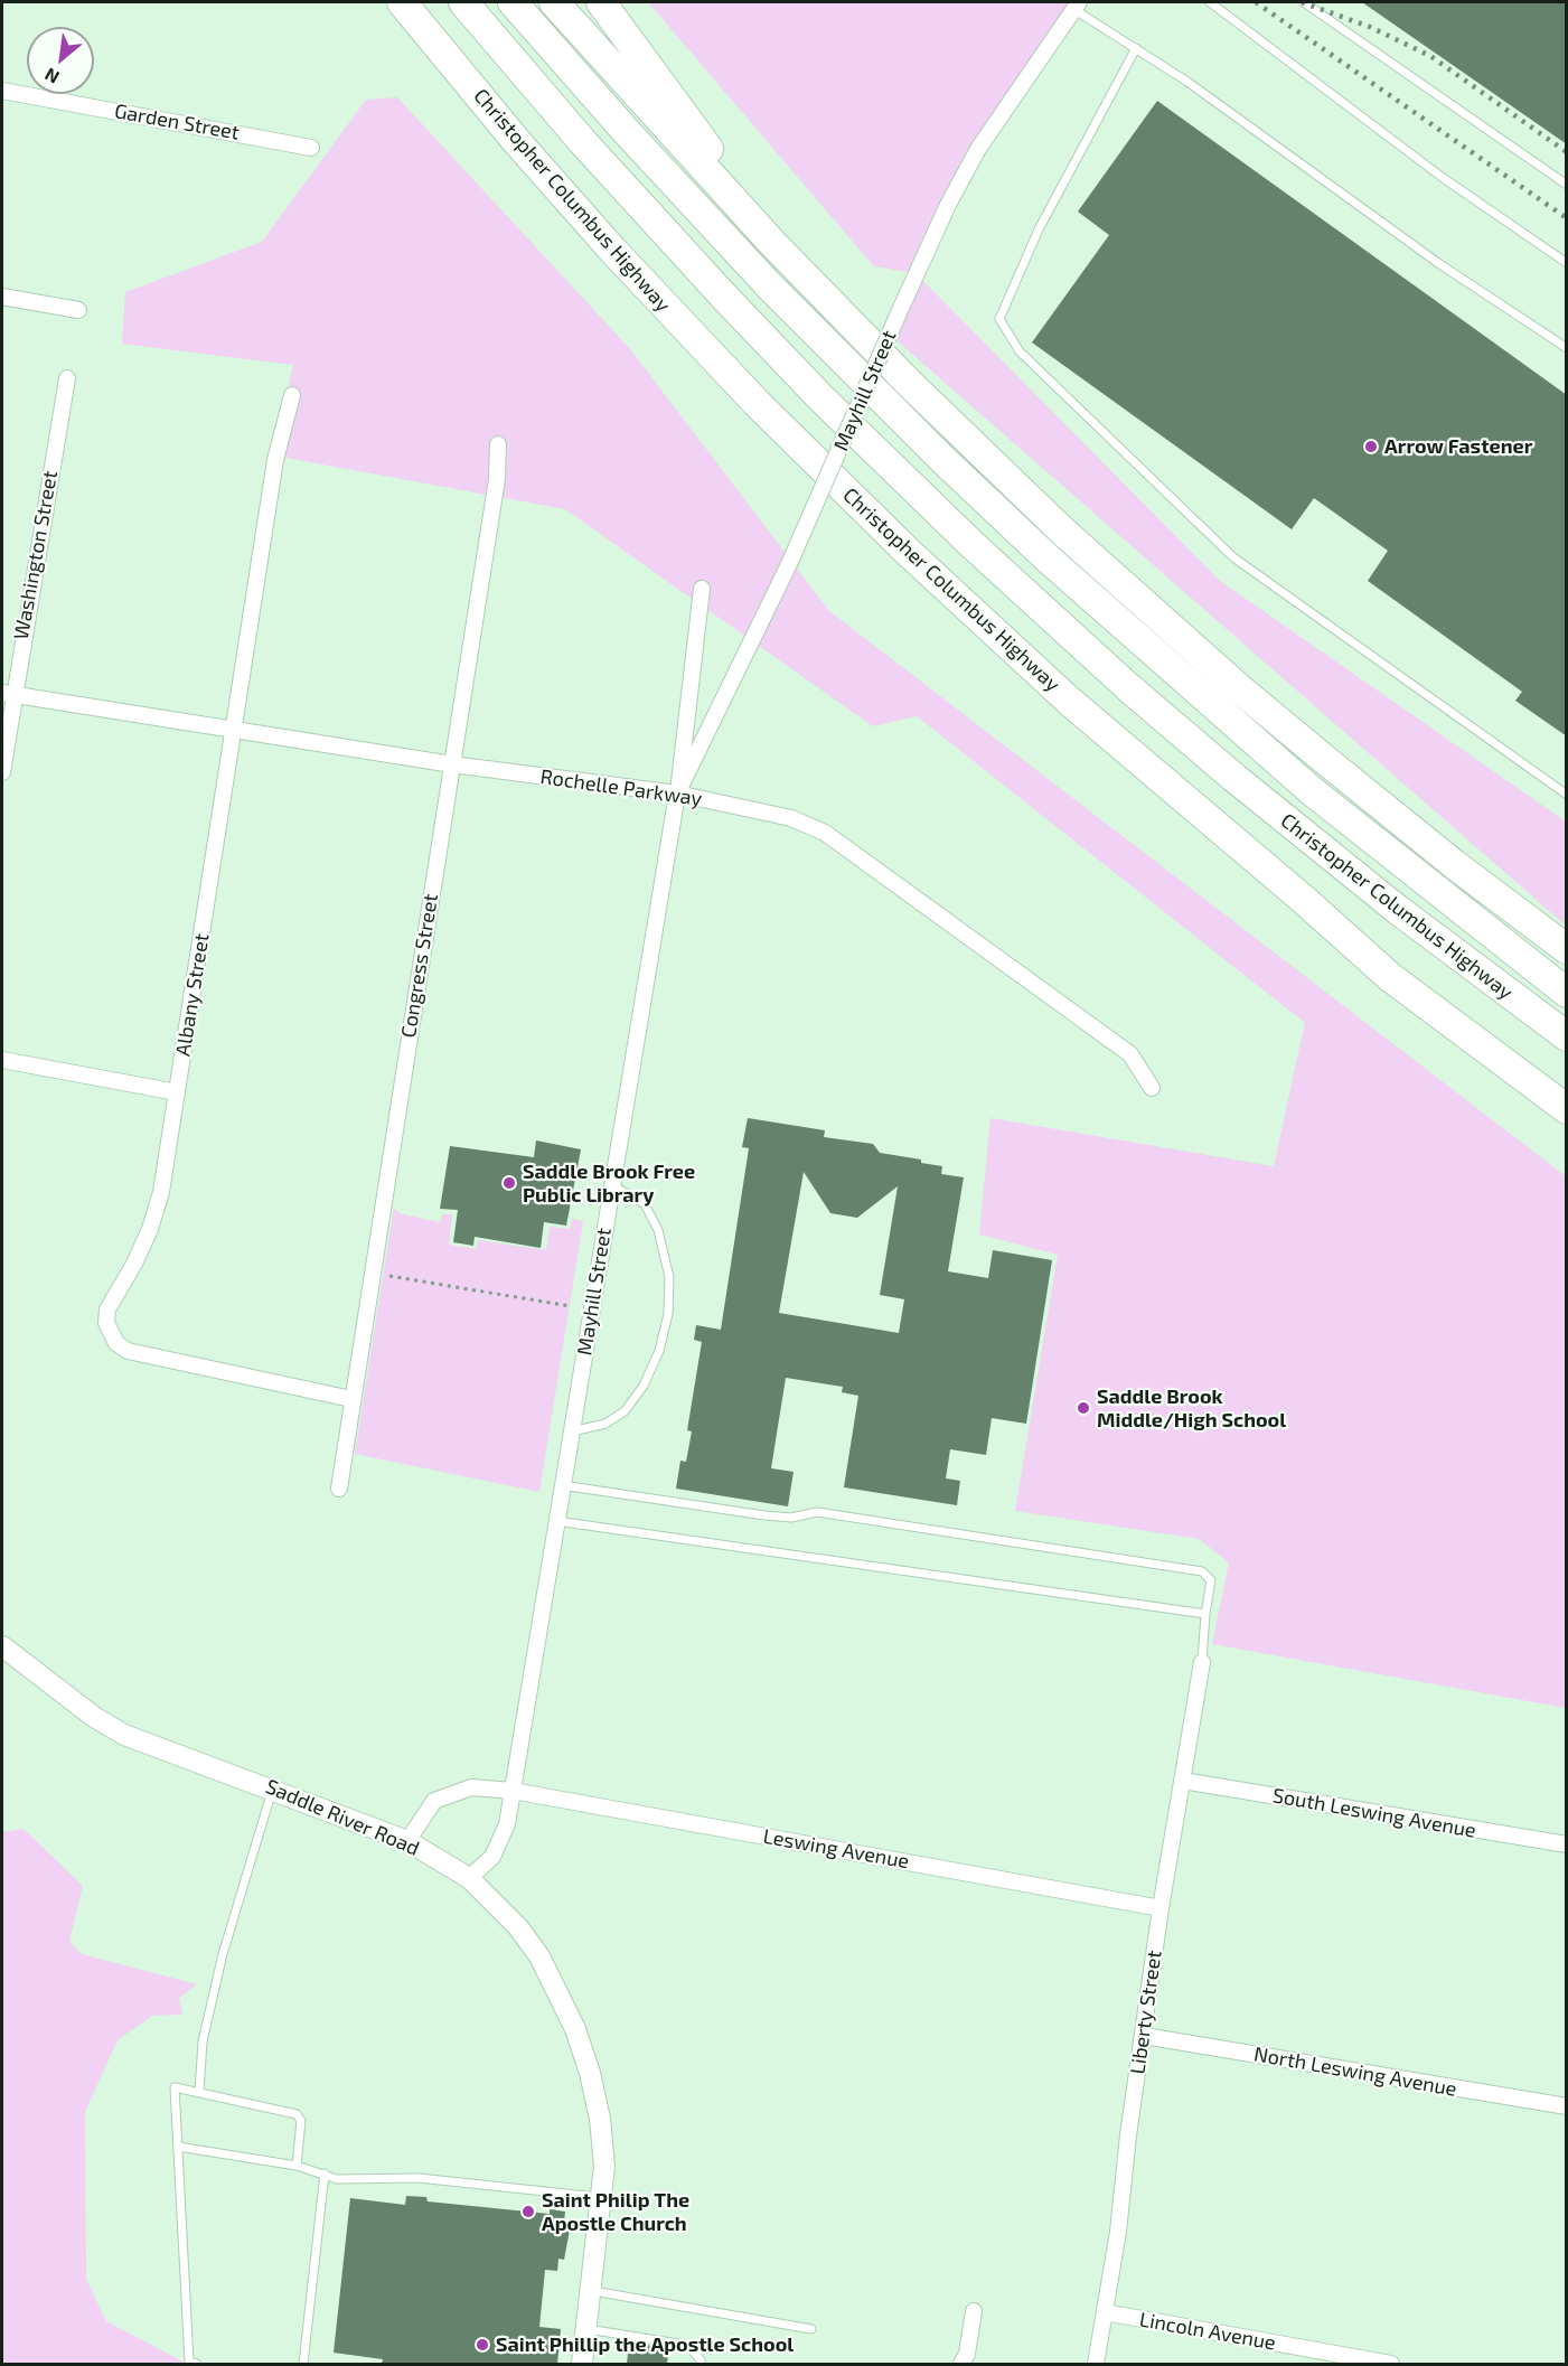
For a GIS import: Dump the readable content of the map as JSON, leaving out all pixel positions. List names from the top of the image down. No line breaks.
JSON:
{"streets":{"highway":["Christopher Columbus Highway"],"street":["Garden Street","Mayhill Street","Washington Street","Rochelle Parkway","Congress Street","Albany Street","South Leswing Avenue","Saddle River Road","Leswing Avenue","Liberty Street","North Leswing Avenue","Lincoln Avenue"]},"crossings":[["Mayhill Street","Rochelle Parkway"],["Mayhill Street","Saddle River Road"],["Mayhill Street","Leswing Avenue"],["Washington Street","Rochelle Parkway"],["Rochelle Parkway","Congress Street"],["Rochelle Parkway","Albany Street"],["Congress Street","Albany Street"],["South Leswing Avenue","Liberty Street"],["Leswing Avenue","Liberty Street"],["Liberty Street","North Leswing Avenue"],["Liberty Street","Lincoln Avenue"]],"places":["Arrow Fastener","Saddle Brook Free Public Library","Saddle Brook Middle/High School","Saint Philip The Apostle Church","Saint Phillip the Apostle School"],"north":"bottom left"}
